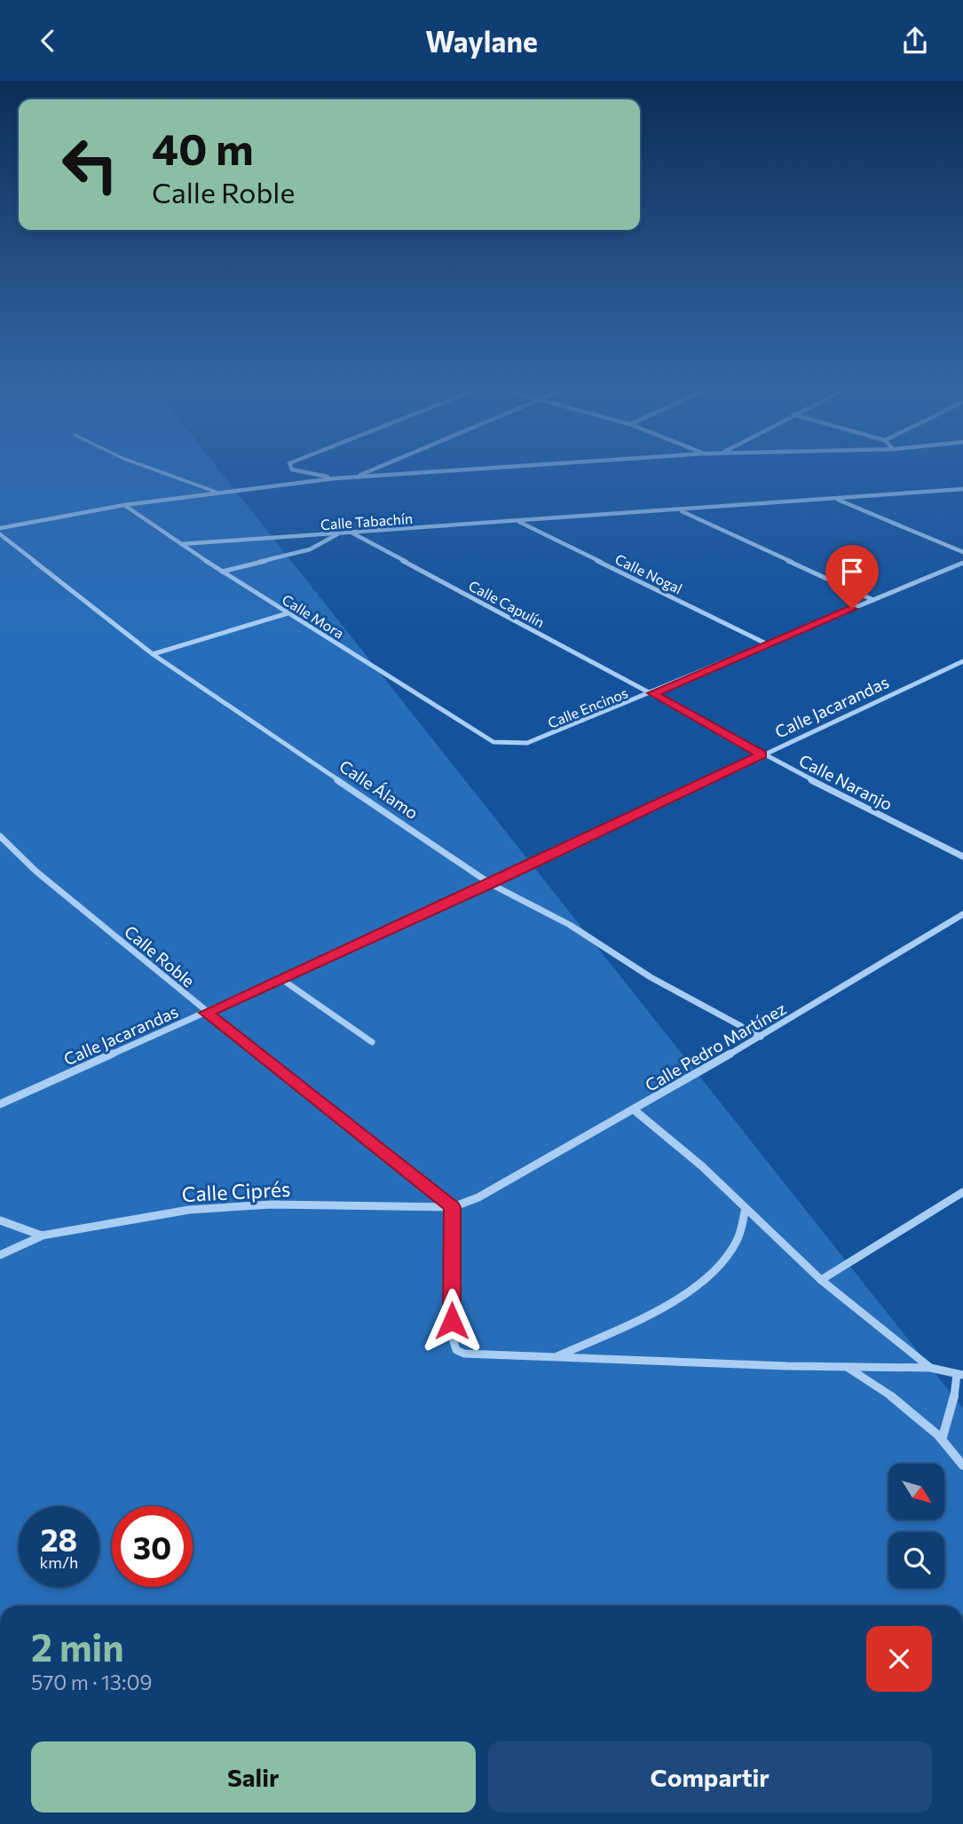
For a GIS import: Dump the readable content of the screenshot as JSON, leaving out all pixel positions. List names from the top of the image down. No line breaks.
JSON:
{"streets":{"street":["Calle Tabachín","Calle Nogal","Calle Capulín","Calle Mora","Calle Jacarandas","Calle Encinos","Calle Naranjo","Calle Álamo","Calle Roble","Calle Pedro Martínez","Calle Ciprés"]},"crossings":[["Calle Tabachín","Calle Nogal"],["Calle Tabachín","Calle Capulín"],["Calle Tabachín","Calle Mora"],["Calle Nogal","Calle Encinos"],["Calle Capulín","Calle Encinos"],["Calle Capulín","Calle Naranjo"],["Calle Mora","Calle Encinos"],["Calle Jacarandas","Calle Naranjo"],["Calle Jacarandas","Calle Álamo"],["Calle Jacarandas","Calle Roble"],["Calle Encinos","Calle Naranjo"],["Calle Álamo","Calle Pedro Martínez"],["Calle Roble","Calle Ciprés"],["Calle Pedro Martínez","Calle Ciprés"]],"north":"bottom right","page":{"header":"Waylane","turn":["40 m","Calle Roble"],"speed":"28 km/h","limit":"30","heading":["2 min","570 m · 13:09"],"buttons":["Salir","Compartir"]}}
